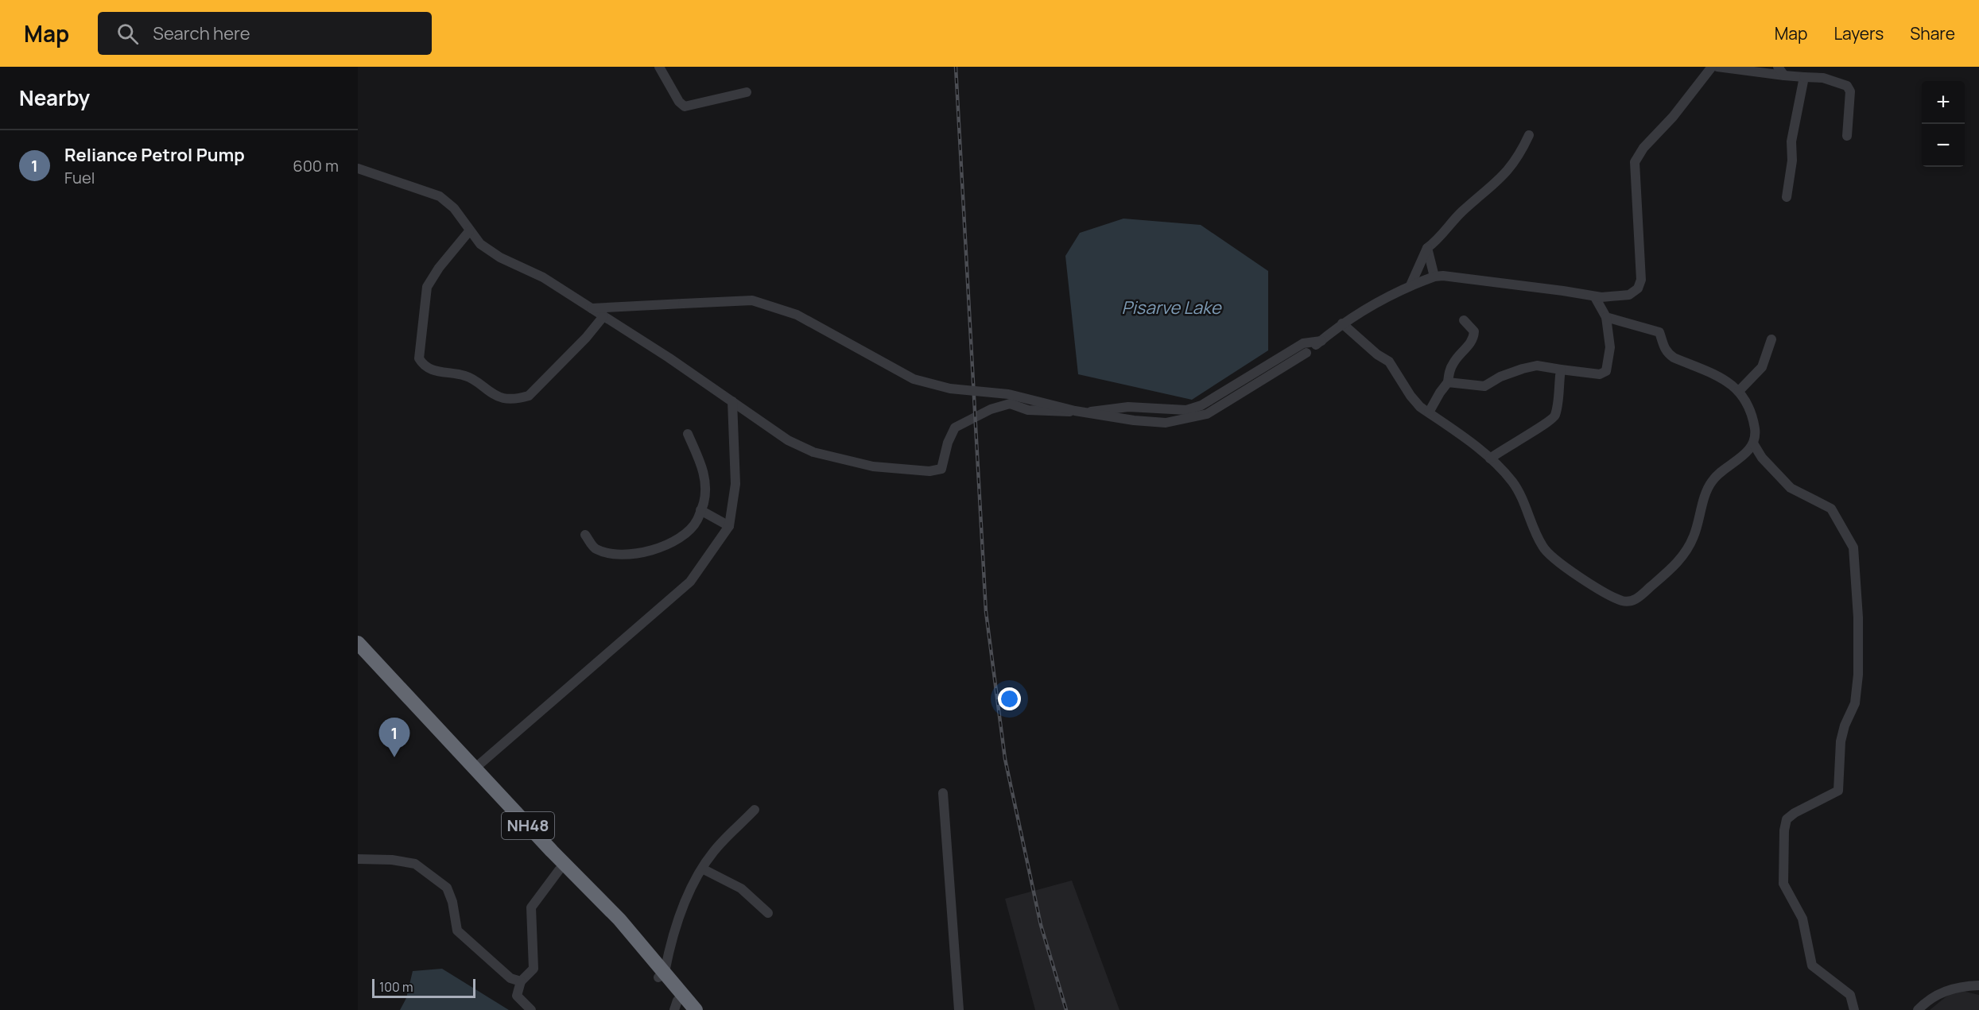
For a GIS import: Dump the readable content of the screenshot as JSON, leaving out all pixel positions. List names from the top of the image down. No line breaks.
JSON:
{"streets":{"highway":["NH48"]},"water":["Pisarve Lake"],"scale_bar":"100 m","page":{"header":"Map","search":"Search here","nav":["Map","Layers","Share"],"heading":"Nearby","map_buttons":["+","−"],"list":[{"mark":"1","name":"Reliance Petrol Pump","note":"Fuel","value":"600 m"}],"pins":"1","scale":"100 m"}}
